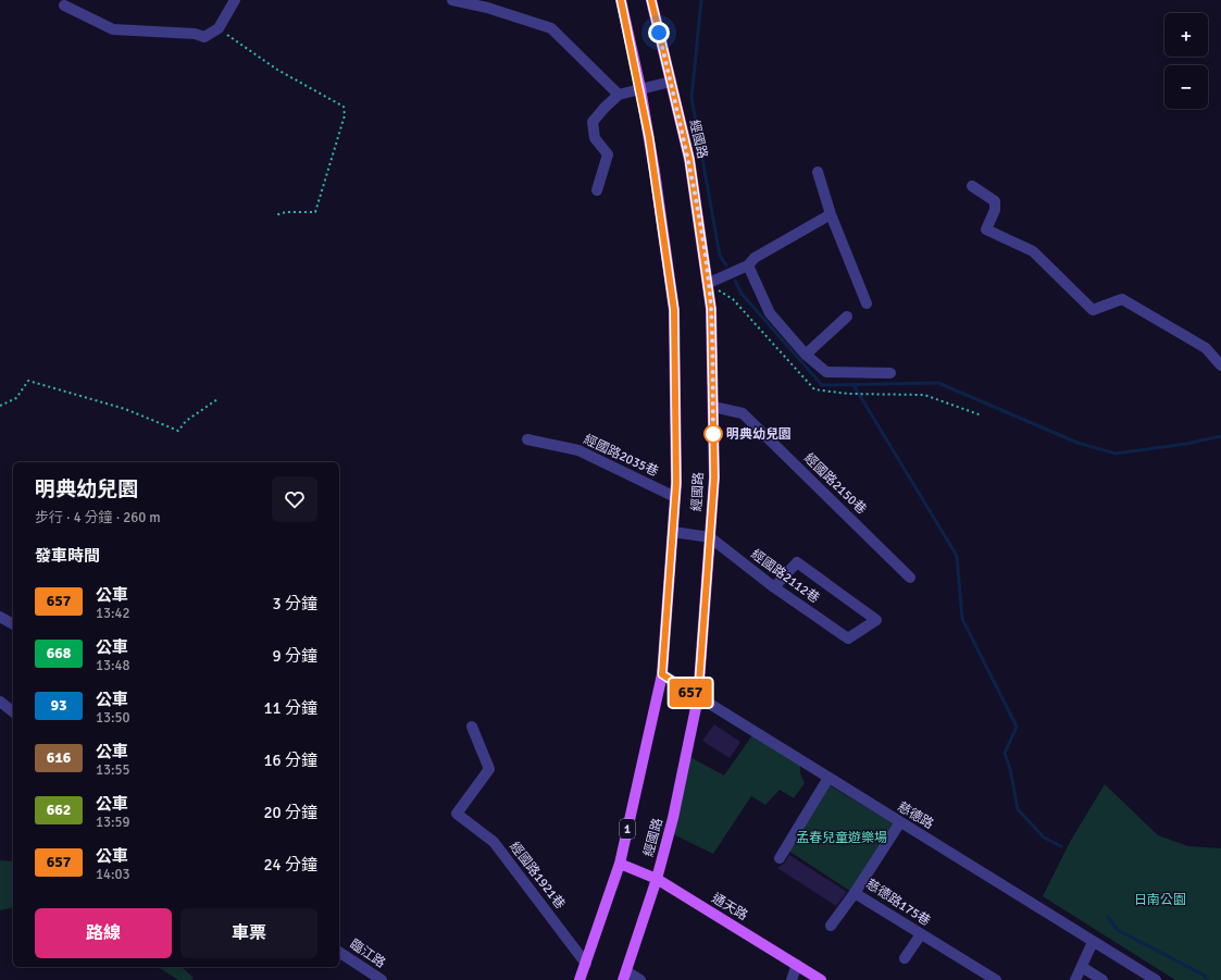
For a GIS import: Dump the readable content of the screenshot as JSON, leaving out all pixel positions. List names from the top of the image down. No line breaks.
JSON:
{"streets":{"main road":["經國路","1","通天路"],"street":["經國路2035巷","經國路2150巷","經國路2112巷","慈德路","經國路1921巷","慈德路175巷","臨江路"]},"crossings":[["經國路","經國路2035巷"],["經國路","經國路2150巷"],["經國路","經國路2112巷"],["經國路","慈德路"],["經國路","經國路1921巷"],["經國路","通天路"],["慈德路","慈德路175巷"]],"parks":["孟春兒童遊樂場","日南公園"],"places":["明典幼兒園"],"lines":["bus line 657"],"page":{"on_map":"657","map_buttons":["+","−"],"heading":[["明典幼兒園","步行 · 4 分鐘 · 260 m"],"發車時間"],"list":[{"mark":"657","name":"公車","note":"13:42","value":"3 分鐘"},{"mark":"668","name":"公車","note":"13:48","value":"9 分鐘"},{"mark":"93","name":"公車","note":"13:50","value":"11 分鐘"},{"mark":"616","name":"公車","note":"13:55","value":"16 分鐘"},{"mark":"662","name":"公車","note":"13:59","value":"20 分鐘"},{"mark":"657","name":"公車","note":"14:03","value":"24 分鐘"}],"buttons":["路線","車票"]}}
